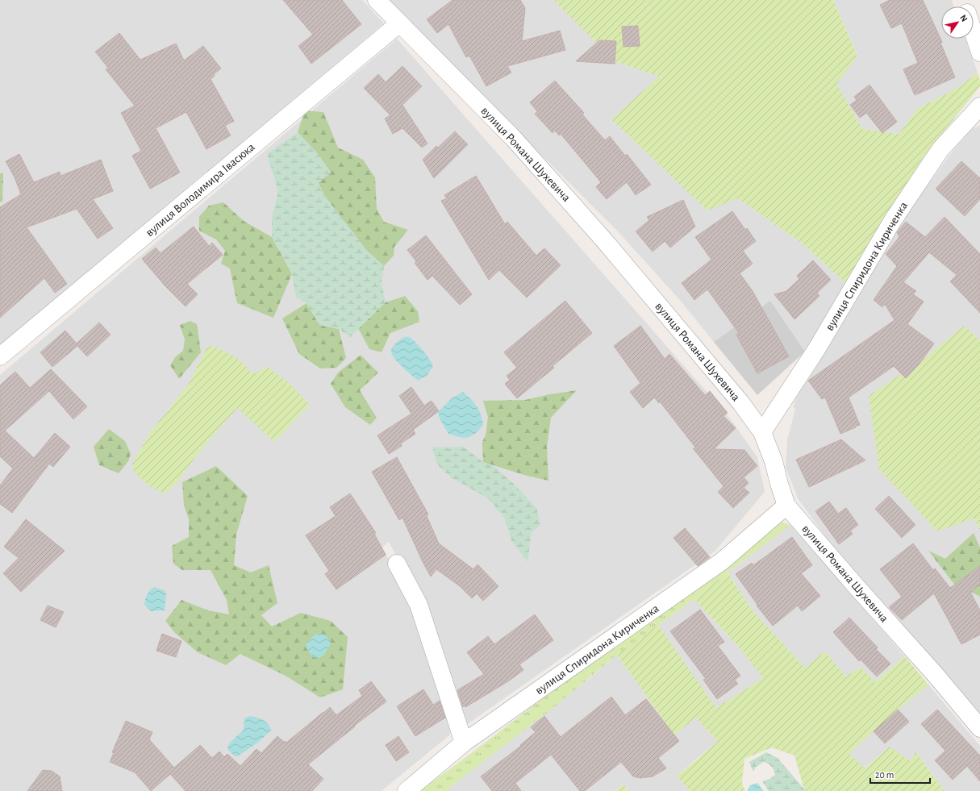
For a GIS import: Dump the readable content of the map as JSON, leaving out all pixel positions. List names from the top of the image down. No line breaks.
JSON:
{"streets":{"street":["вулиця Романа Шухевича","вулиця Володимира Івасюка","вулиця Спиридона Кириченка"]},"crossings":[["вулиця Романа Шухевича","вулиця Володимира Івасюка"],["вулиця Романа Шухевича","вулиця Спиридона Кириченка"]],"scale_bar":"20 m","north":"top right"}
